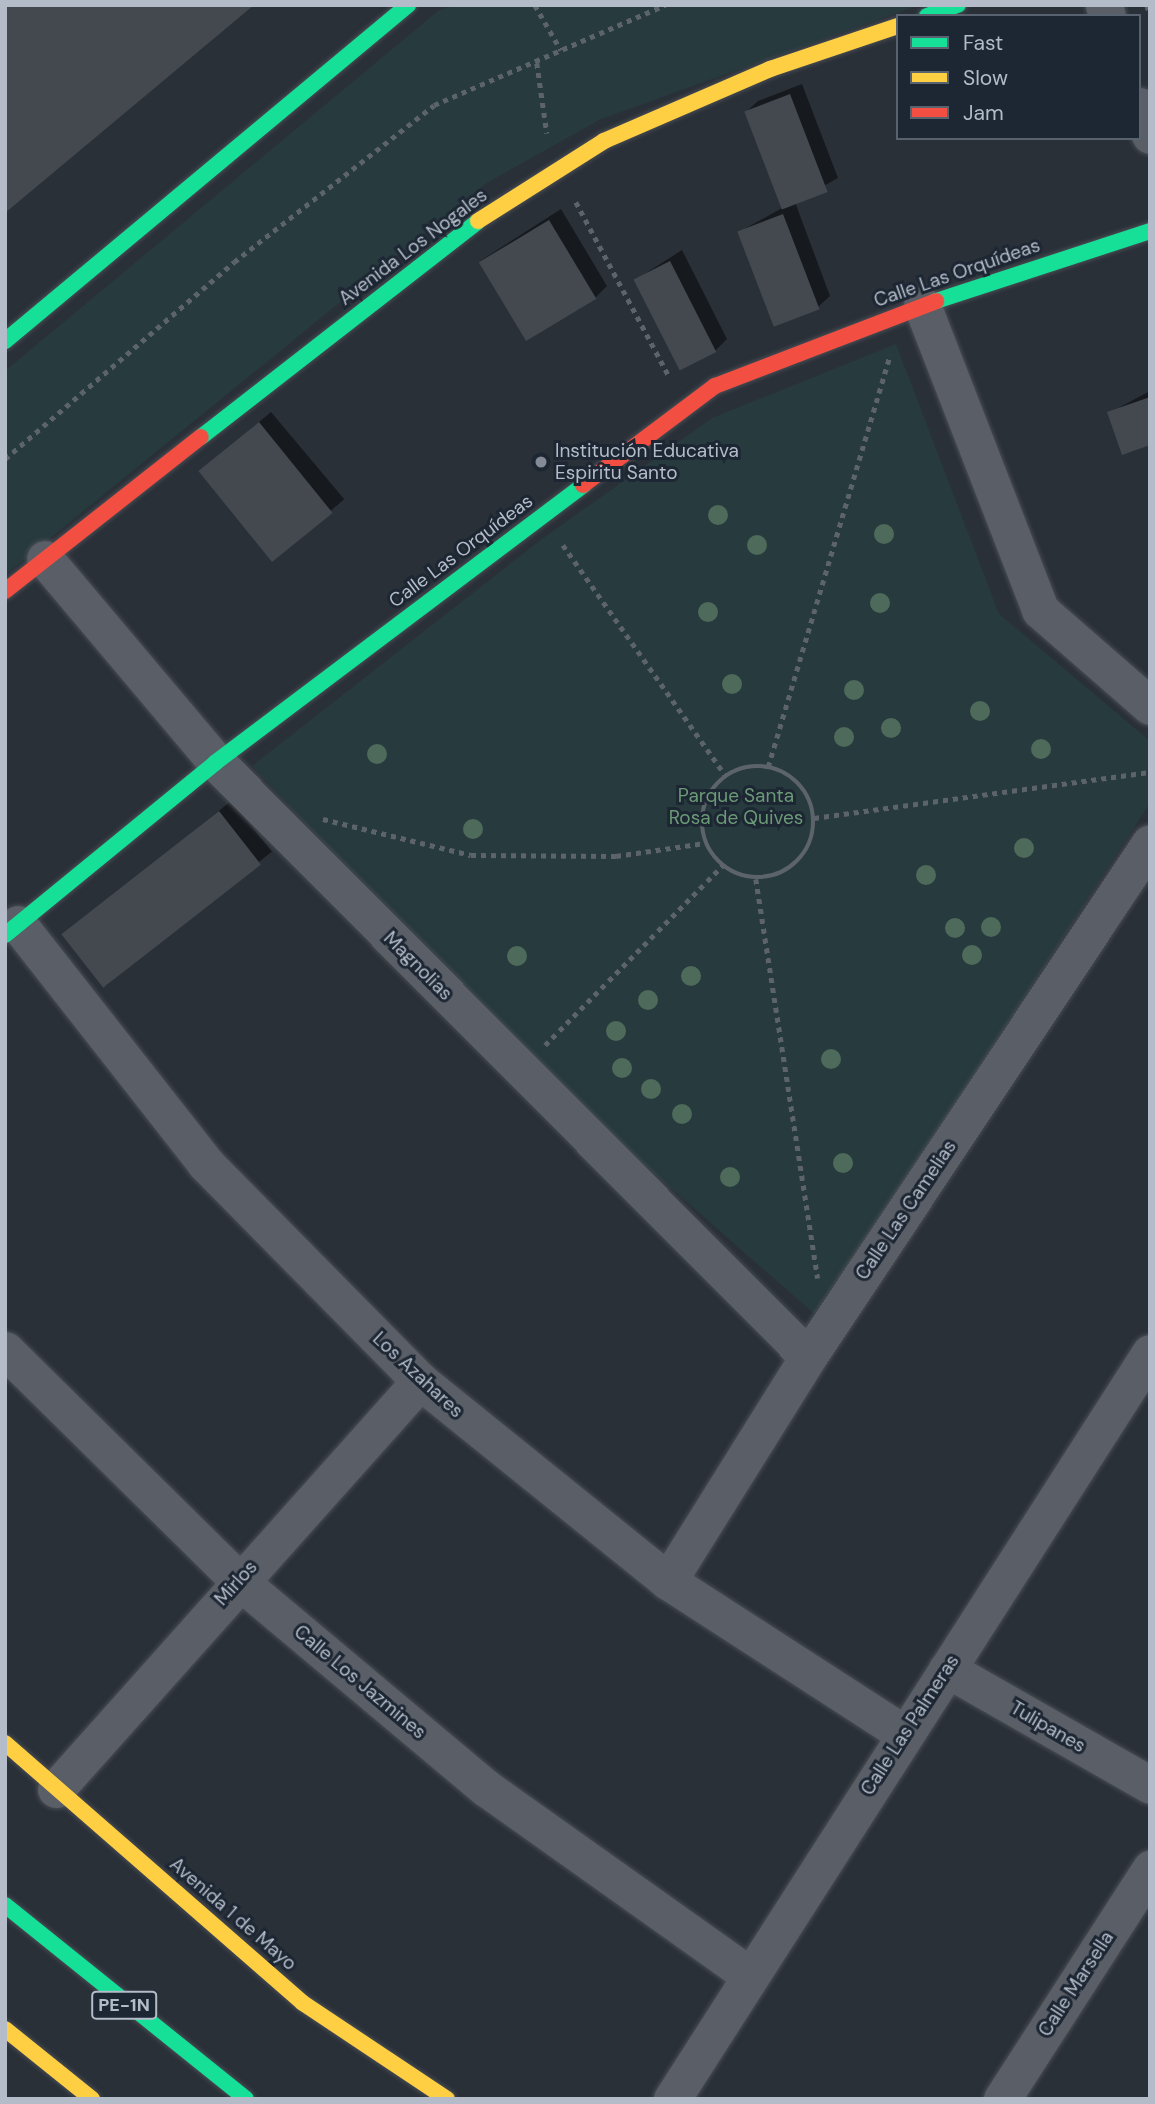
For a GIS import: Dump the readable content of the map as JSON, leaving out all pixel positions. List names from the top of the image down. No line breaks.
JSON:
{"streets":{"main road":["Avenida Los Nogales","Calle Las Orquídeas","Avenida 1 de Mayo","PE-1N"],"street":["Magnolias","Calle Las Camelias","Los Azahares","Mirlos","Calle Los Jazmines","Calle Las Palmeras","Tulipanes","Calle Marsella"]},"crossings":[["Avenida Los Nogales","Magnolias"],["Calle Las Orquídeas","Magnolias"],["Calle Las Orquídeas","Los Azahares"],["Magnolias","Calle Las Camelias"],["Calle Las Camelias","Los Azahares"],["Los Azahares","Mirlos"],["Los Azahares","Calle Las Palmeras"],["Mirlos","Calle Los Jazmines"],["Mirlos","Avenida 1 de Mayo"],["Calle Los Jazmines","Calle Las Palmeras"],["Calle Las Palmeras","Tulipanes"]],"parks":["Parque Santa Rosa de Quives"],"places":["Institución Educativa Espiritu Santo"],"legend":["Fast","Slow","Jam"]}
